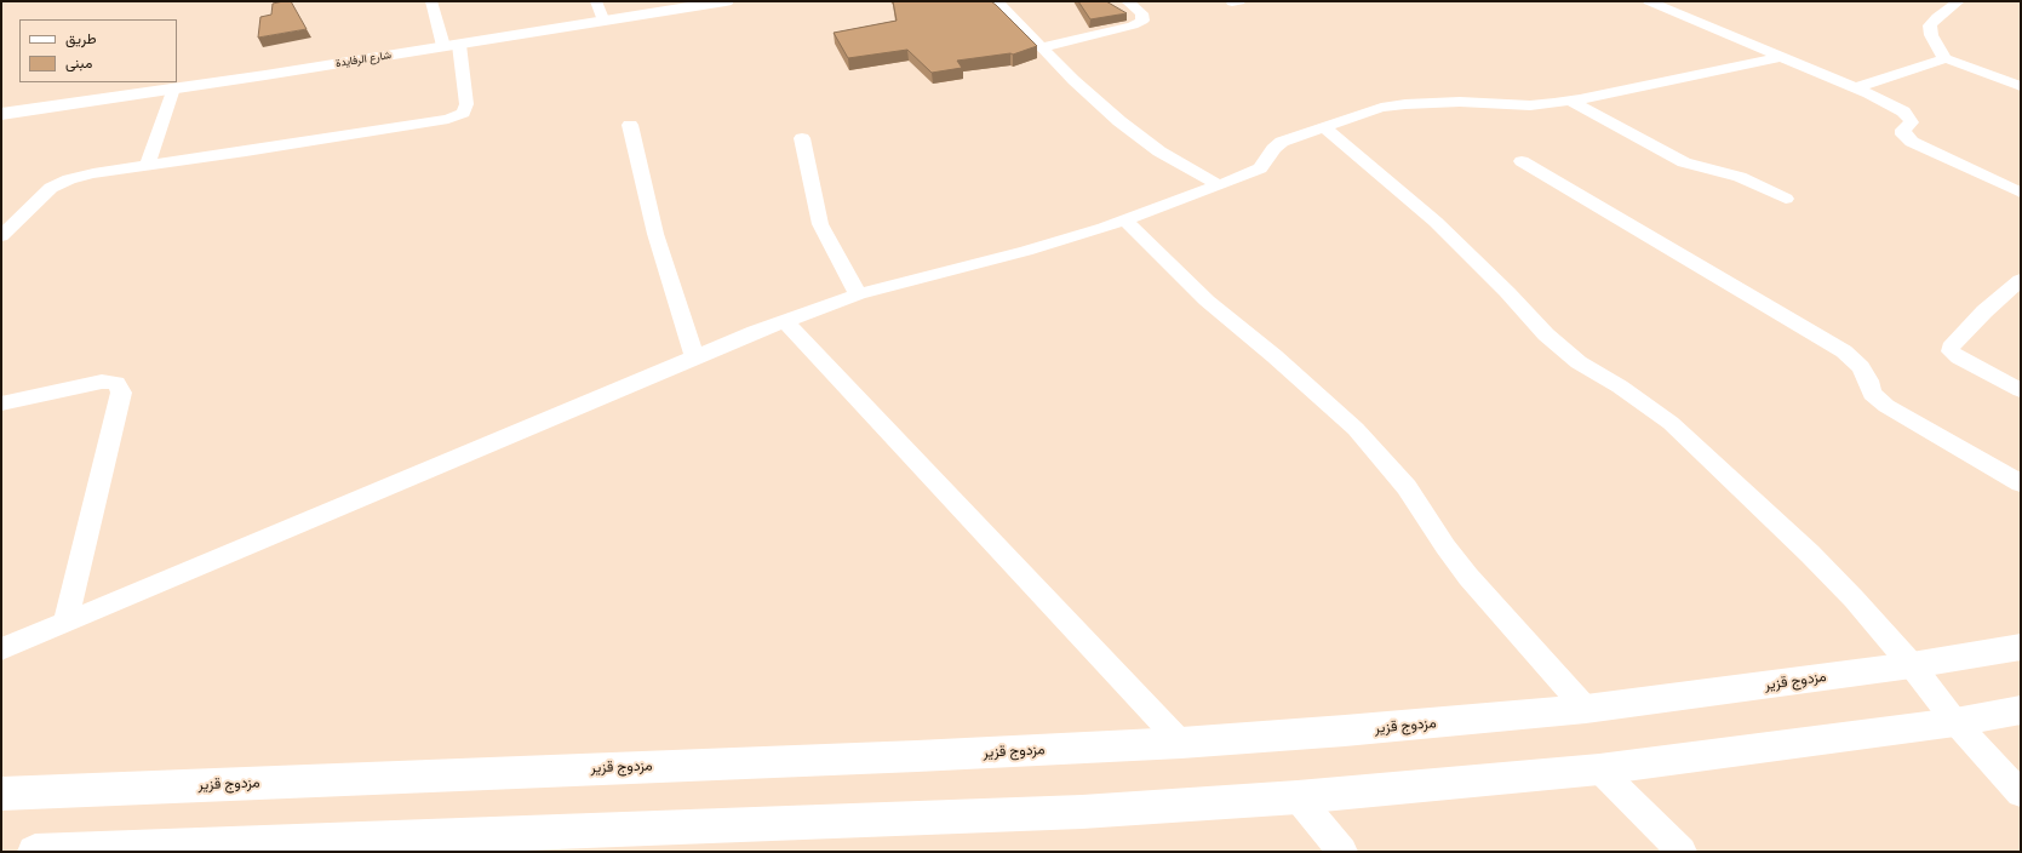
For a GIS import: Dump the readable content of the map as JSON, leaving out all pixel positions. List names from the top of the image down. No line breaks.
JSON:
{"streets":{"main road":["شارع الرفايدة","مزدوج قزير"]},"legend":["طريق","مبنى"]}
